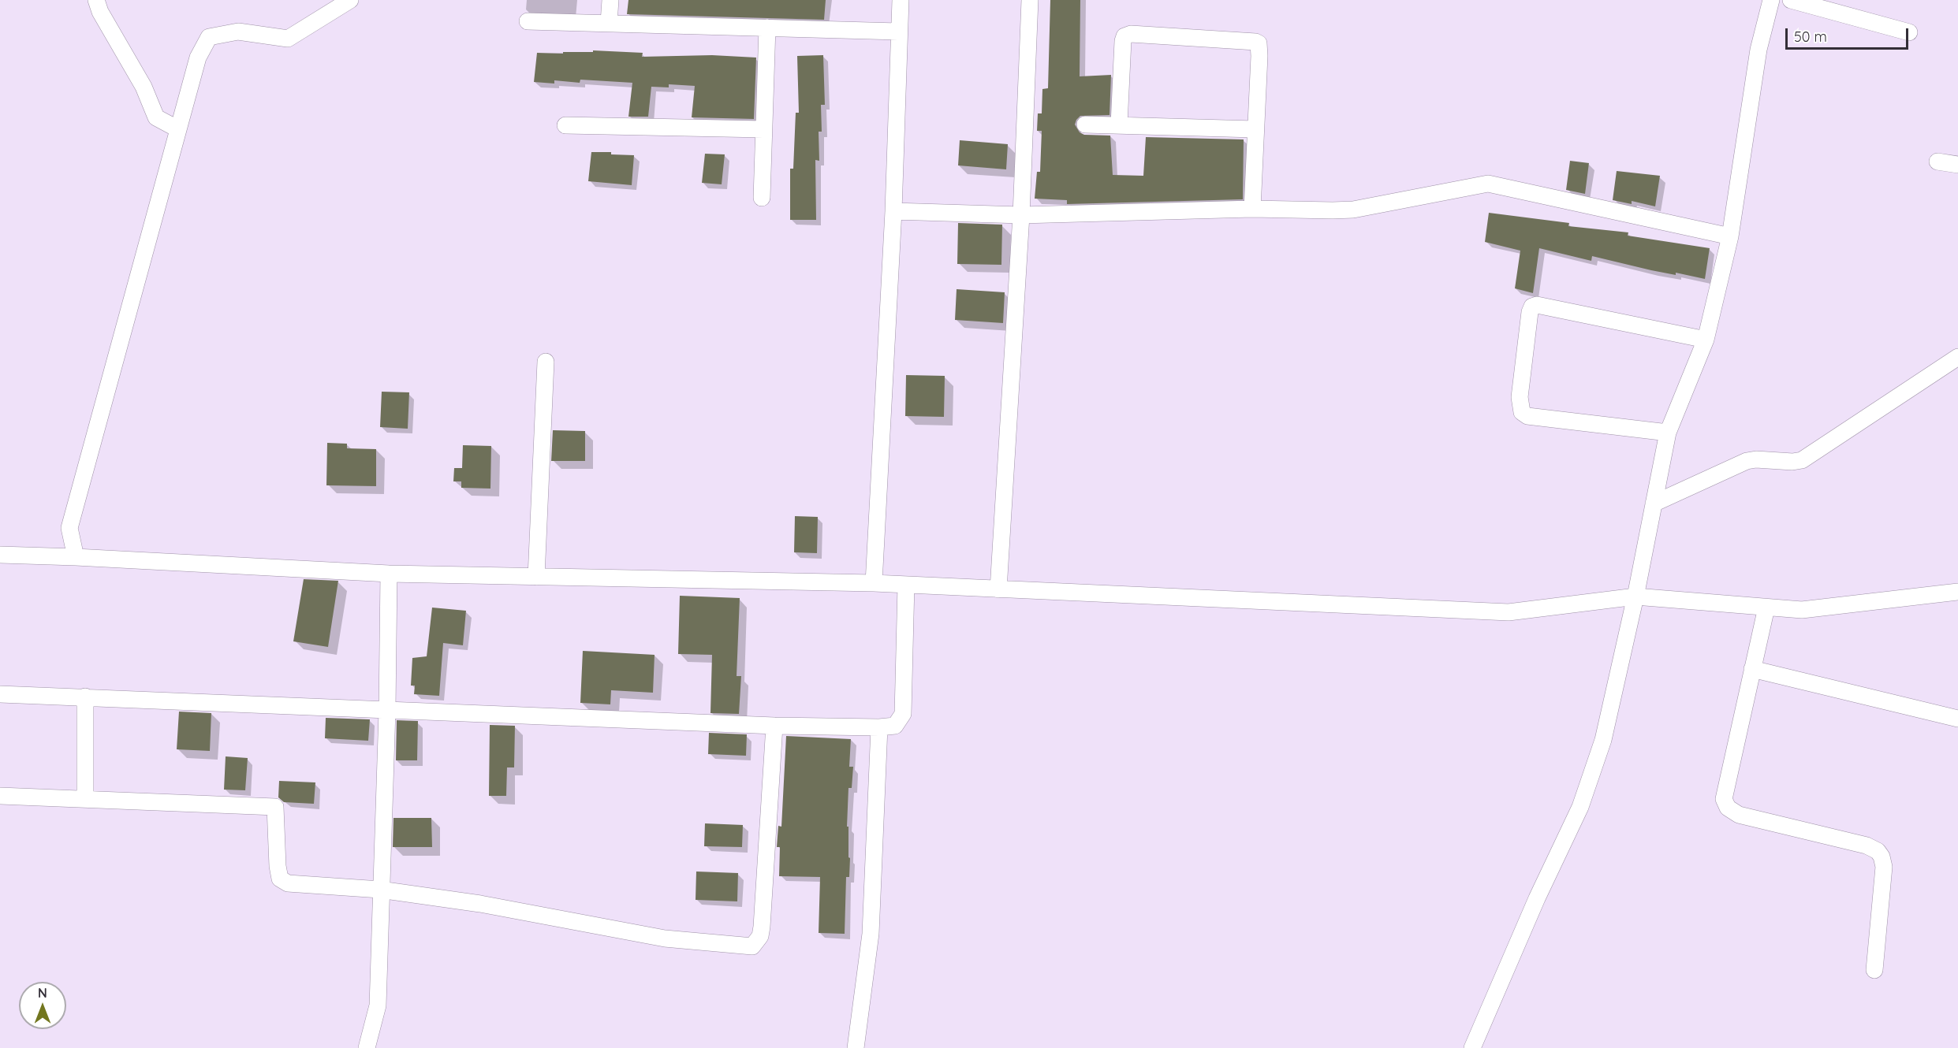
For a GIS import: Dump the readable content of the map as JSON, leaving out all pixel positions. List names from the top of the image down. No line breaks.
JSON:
{"scale_bar":"50 m","north":"top"}
